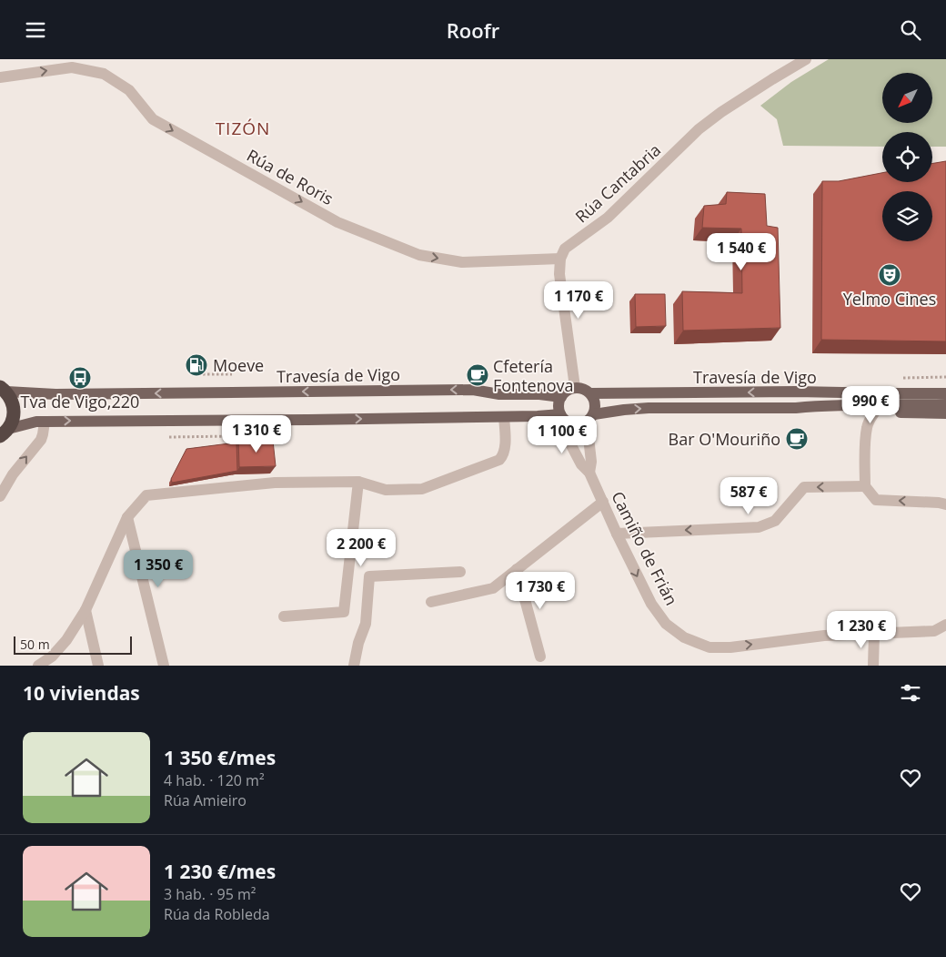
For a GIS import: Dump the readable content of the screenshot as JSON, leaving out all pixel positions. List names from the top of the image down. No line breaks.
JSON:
{"streets":{"main road":["Travesía de Vigo"],"street":["Rúa de Roris","Rúa Cantabria","Camiño de Frián"]},"crossings":[["Rúa de Roris","Rúa Cantabria"],["Travesía de Vigo","Camiño de Frián"]],"one_way":["Rúa de Roris","Camiño de Frián"],"districts":["TIZÓN"],"places":{"theatre":["Yelmo Cines"],"fuel station":["Moeve"],"cafe":["Cfetería Fontenova","Bar O'Mouriño"],"bus stop":["Tva de Vigo,220"]},"scale_bar":"50 m","north":"bottom left","page":{"header":"Roofr","price":["1 540 €","1 170 €","990 €","1 310 €","1 100 €","587 €","2 200 €","1 350 €","1 730 €","1 230 €"],"scale":"50 m","heading":"10 viviendas","list":[{"name":"1 350 €/mes","note":"4 hab. · 120 m² · Rúa Amieiro"},{"name":"1 230 €/mes","note":"3 hab. · 95 m² · Rúa da Robleda"}]}}
